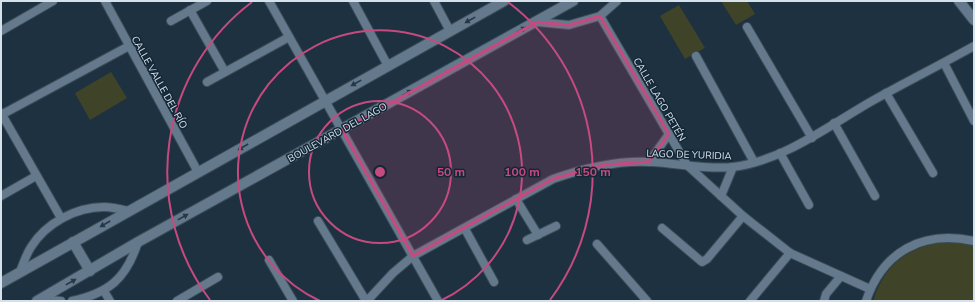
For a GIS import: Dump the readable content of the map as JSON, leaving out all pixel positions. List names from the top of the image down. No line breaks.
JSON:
{"streets":{"street":["CALLE VALLE DEL RÍO","CALLE LAGO PETÉN","BOULEVARD DEL LAGO","LAGO DE YURIDIA"]},"crossings":[["CALLE LAGO PETÉN","LAGO DE YURIDIA"]],"rings":["50 m","100 m","150 m"]}
